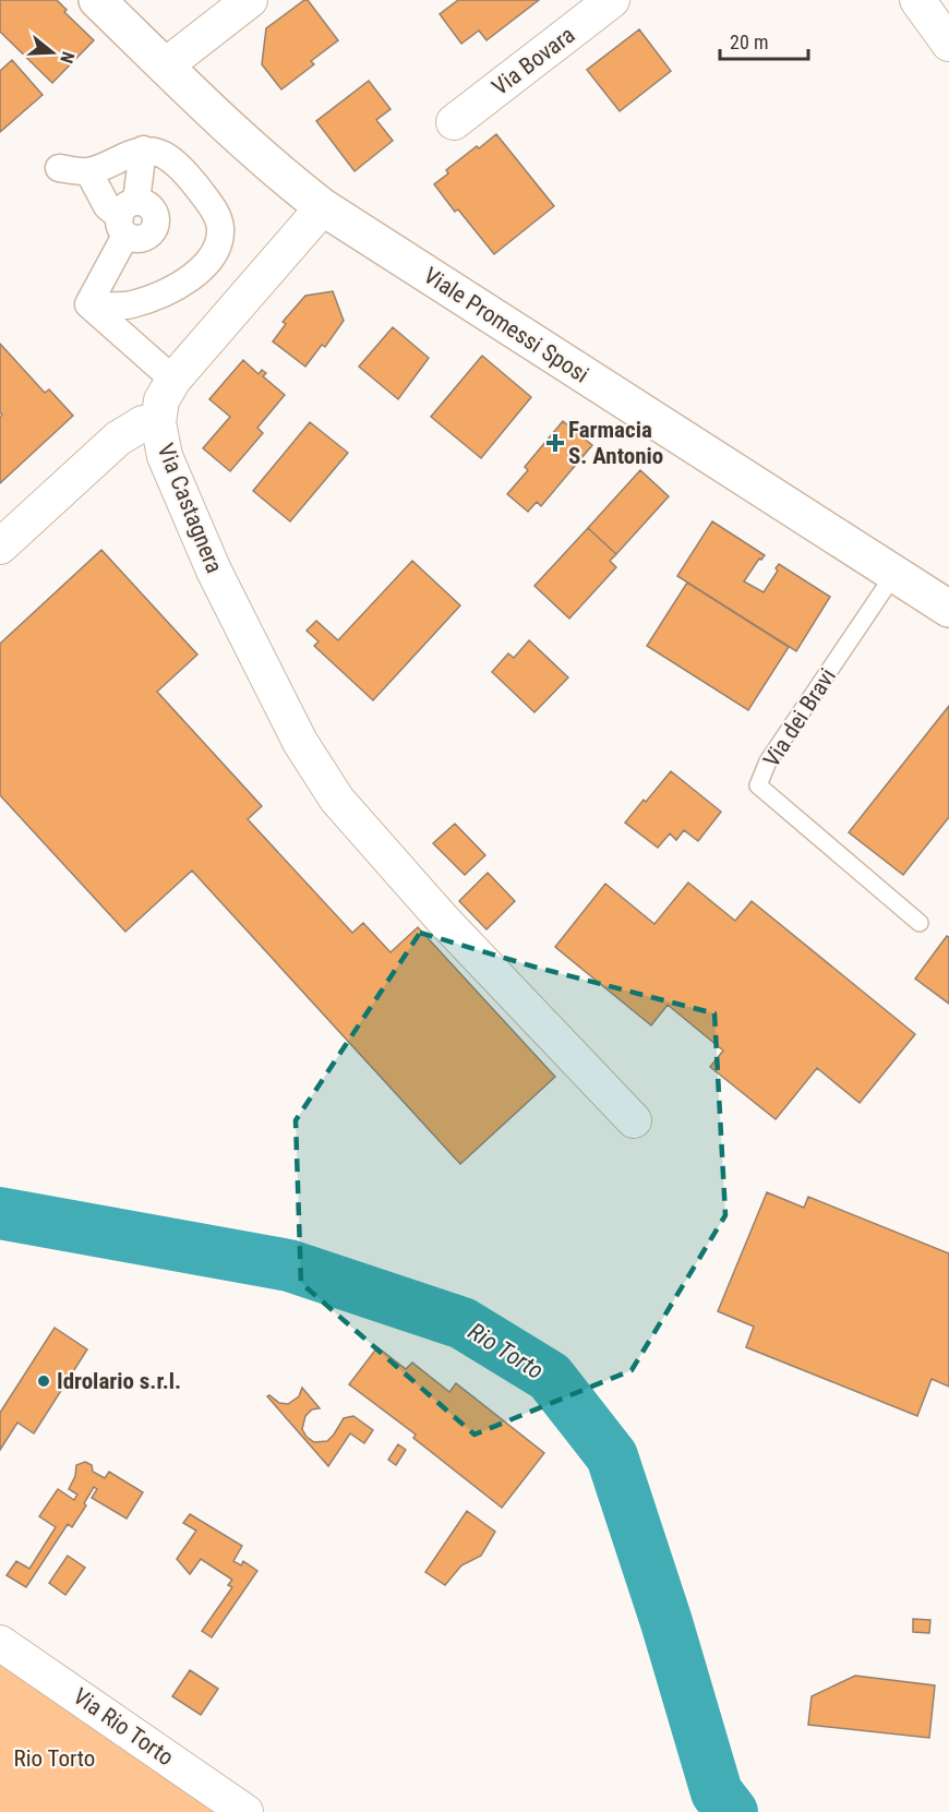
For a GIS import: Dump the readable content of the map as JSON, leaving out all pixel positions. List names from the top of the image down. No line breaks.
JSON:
{"streets":{"main road":["Viale Promessi Sposi"],"street":["Via Bovara","Via Castagnera","Via Rio Torto"],"lane":["Via dei Bravi"]},"crossings":[["Viale Promessi Sposi","Via Castagnera"],["Viale Promessi Sposi","Via dei Bravi"]],"water":["Rio Torto"],"parks":["Rio Torto"],"places":{"health":["Farmacia S. Antonio"],"other":["Idrolario s.r.l."]},"scale_bar":"20 m","north":"right"}
